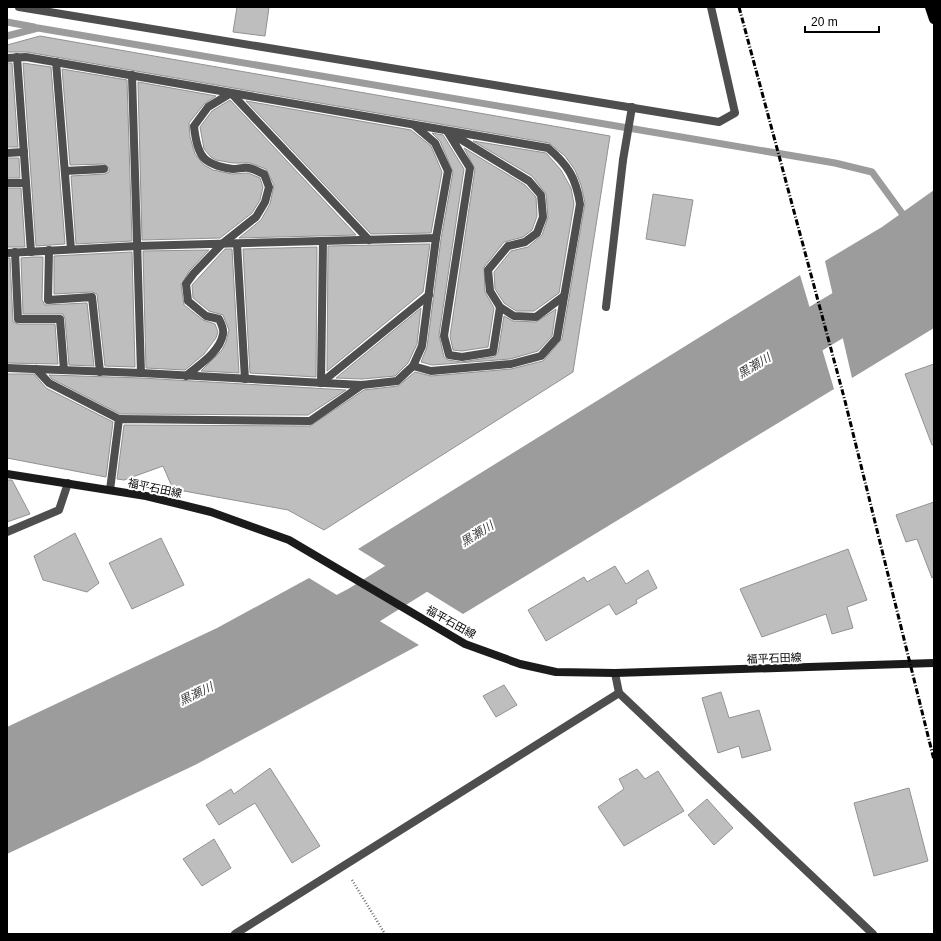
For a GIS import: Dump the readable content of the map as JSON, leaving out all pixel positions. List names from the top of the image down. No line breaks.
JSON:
{"streets":{"main road":["福平石田線"]},"water":["黒瀬川"],"scale_bar":"20 m"}
